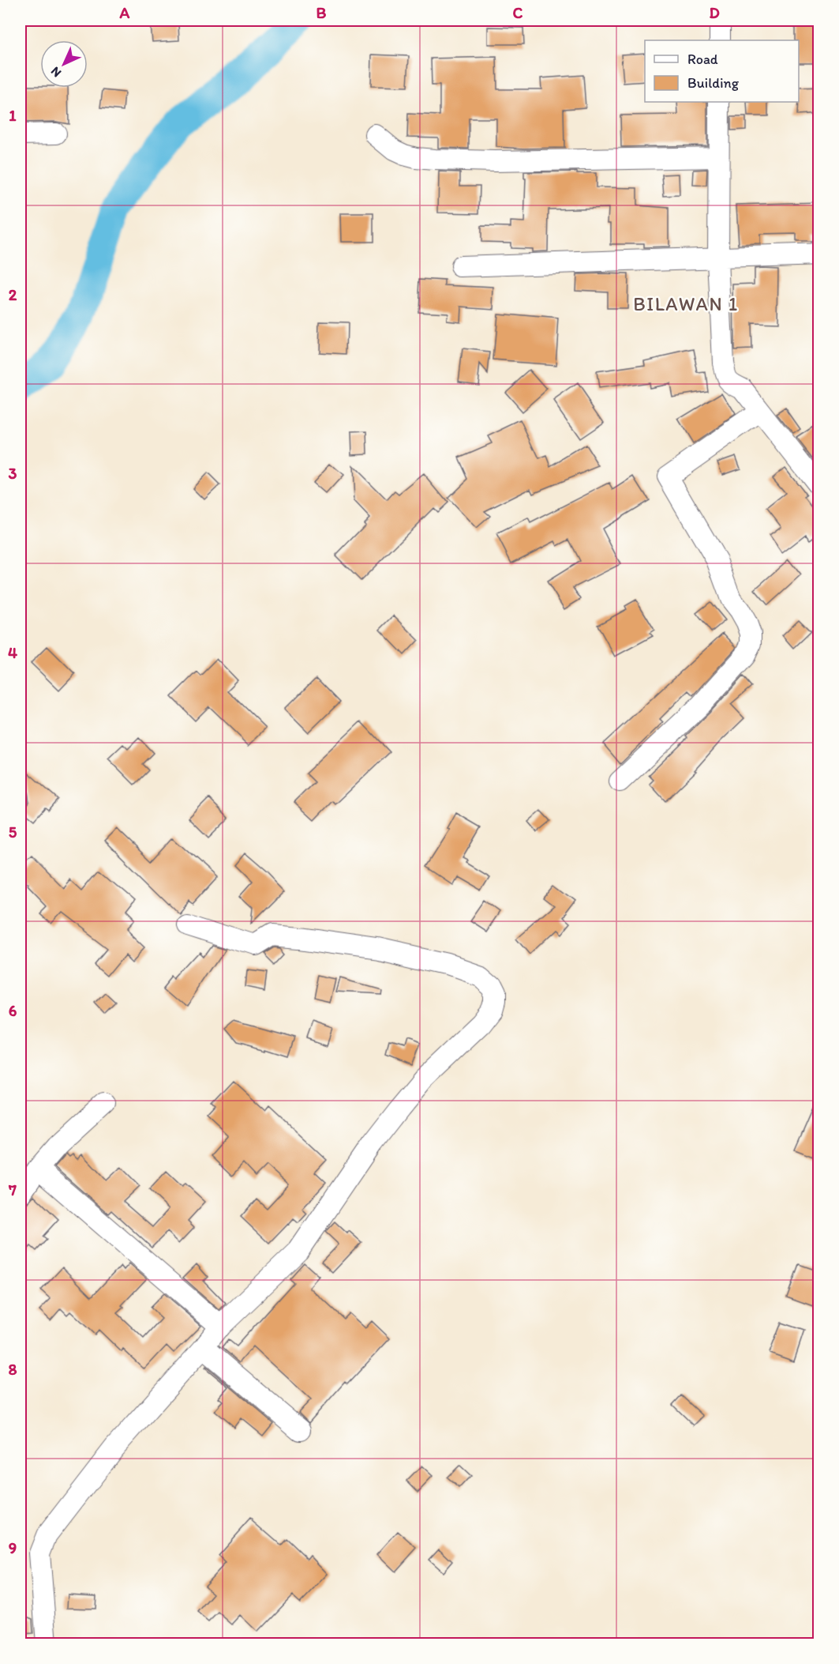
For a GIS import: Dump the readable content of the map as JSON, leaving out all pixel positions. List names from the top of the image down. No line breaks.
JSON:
{"districts":["BILAWAN 1"],"legend":["Road","Building"],"north":"bottom left","grid":{"columns":["A","B","C","D"],"rows":["1","2","3","4","5","6","7","8","9"]}}
